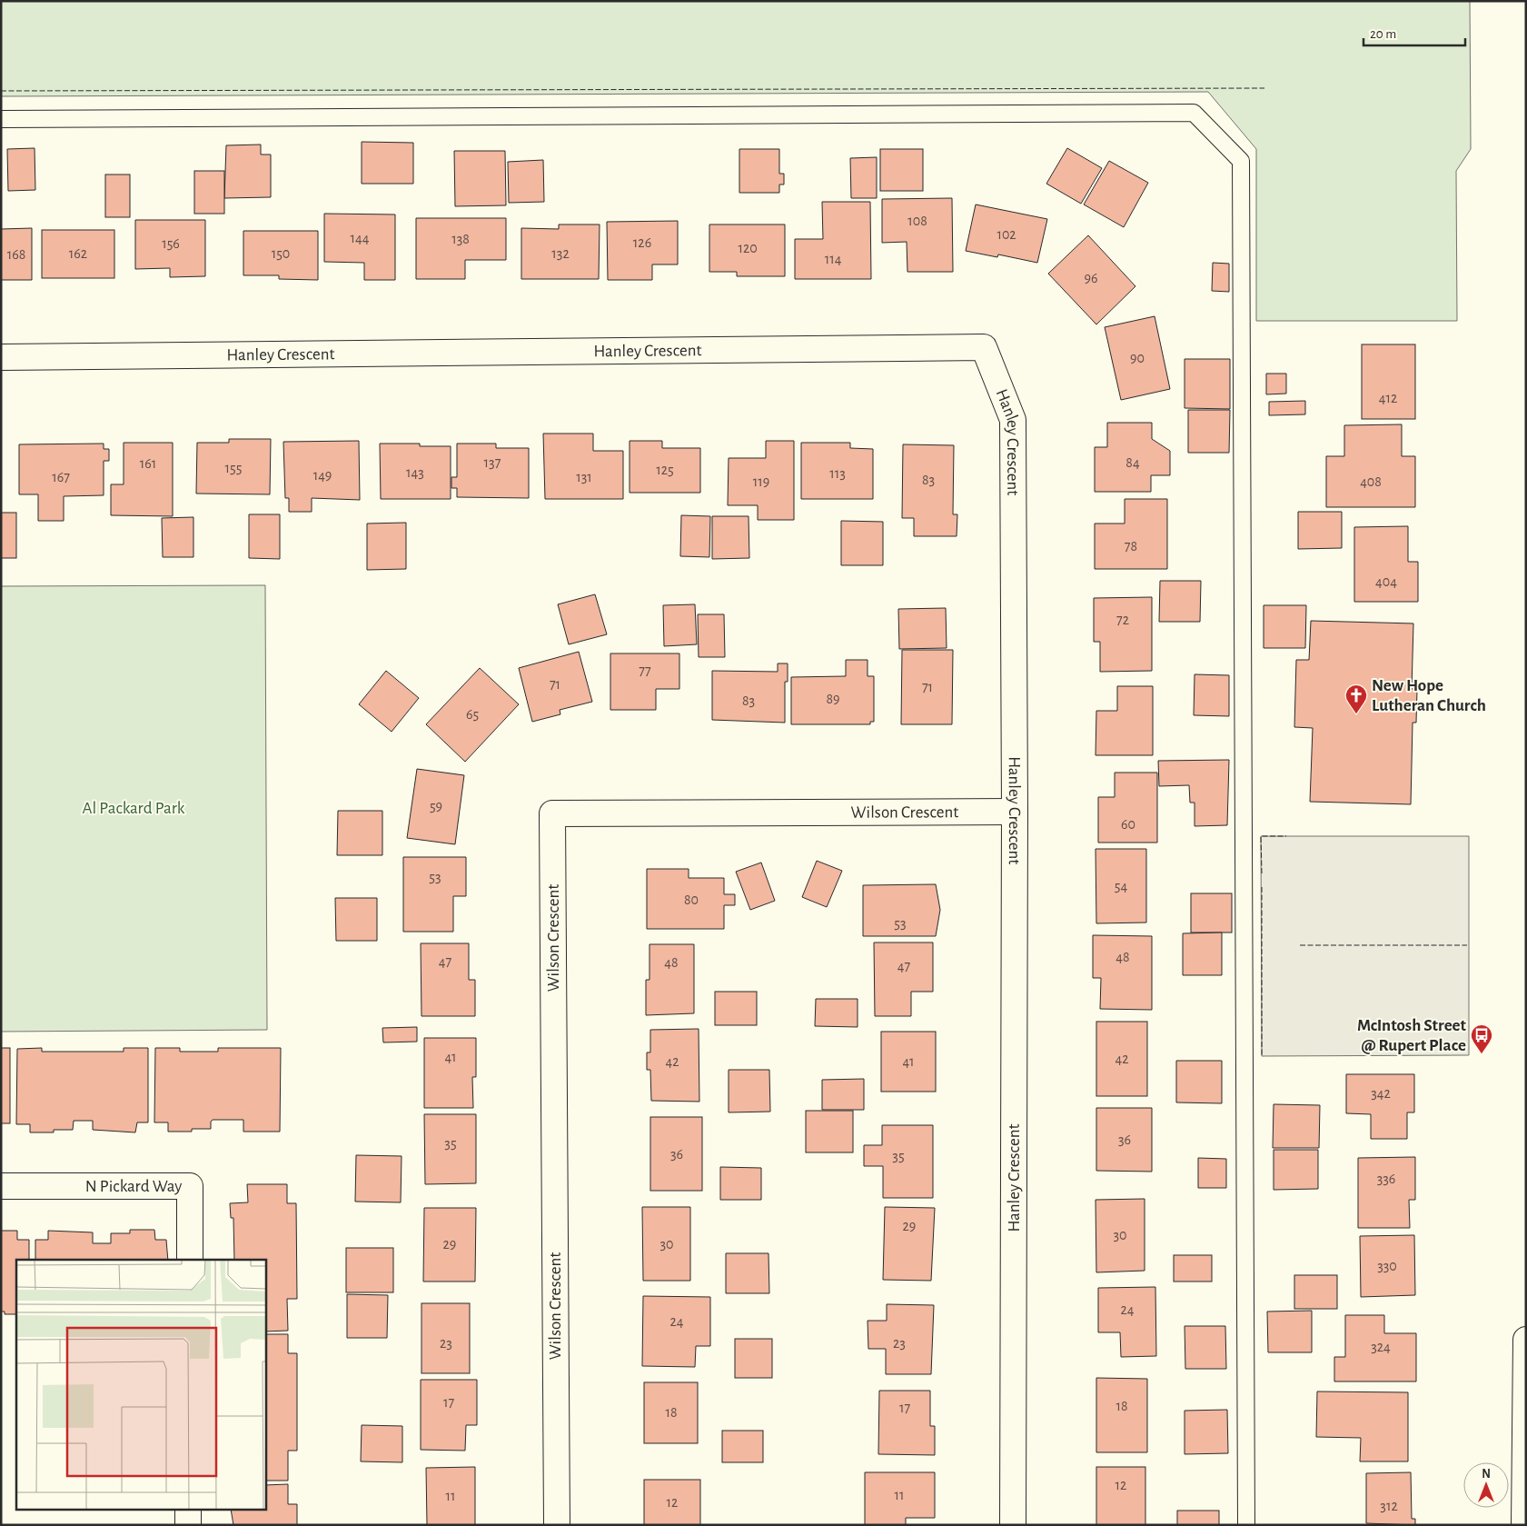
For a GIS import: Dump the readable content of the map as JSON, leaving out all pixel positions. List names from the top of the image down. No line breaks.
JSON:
{"streets":{"street":["Hanley Crescent","Wilson Crescent","N Pickard Way"]},"crossings":[["Hanley Crescent","Wilson Crescent"]],"parks":["Al Packard Park"],"places":{"church":["New Hope Lutheran Church"],"bus stop":["McIntosh Street @ Rupert Place"]},"house_numbers":["108","102","144","138","126","156","120","162","150","132","168","114","96","90","412","137","84","161","155","125","143","113","149","167","131","83","119","408","78","404","72","77","71","71","89","83","65","59","60","53","54","80","53","48","47","48","47","41","42","42","41","342","36","35","36","35","336","29","30","29","30","330","24","24","23","23","324","17","18","17","18","12","11","11","12","312"],"scale_bar":"20 m","north":"top"}
